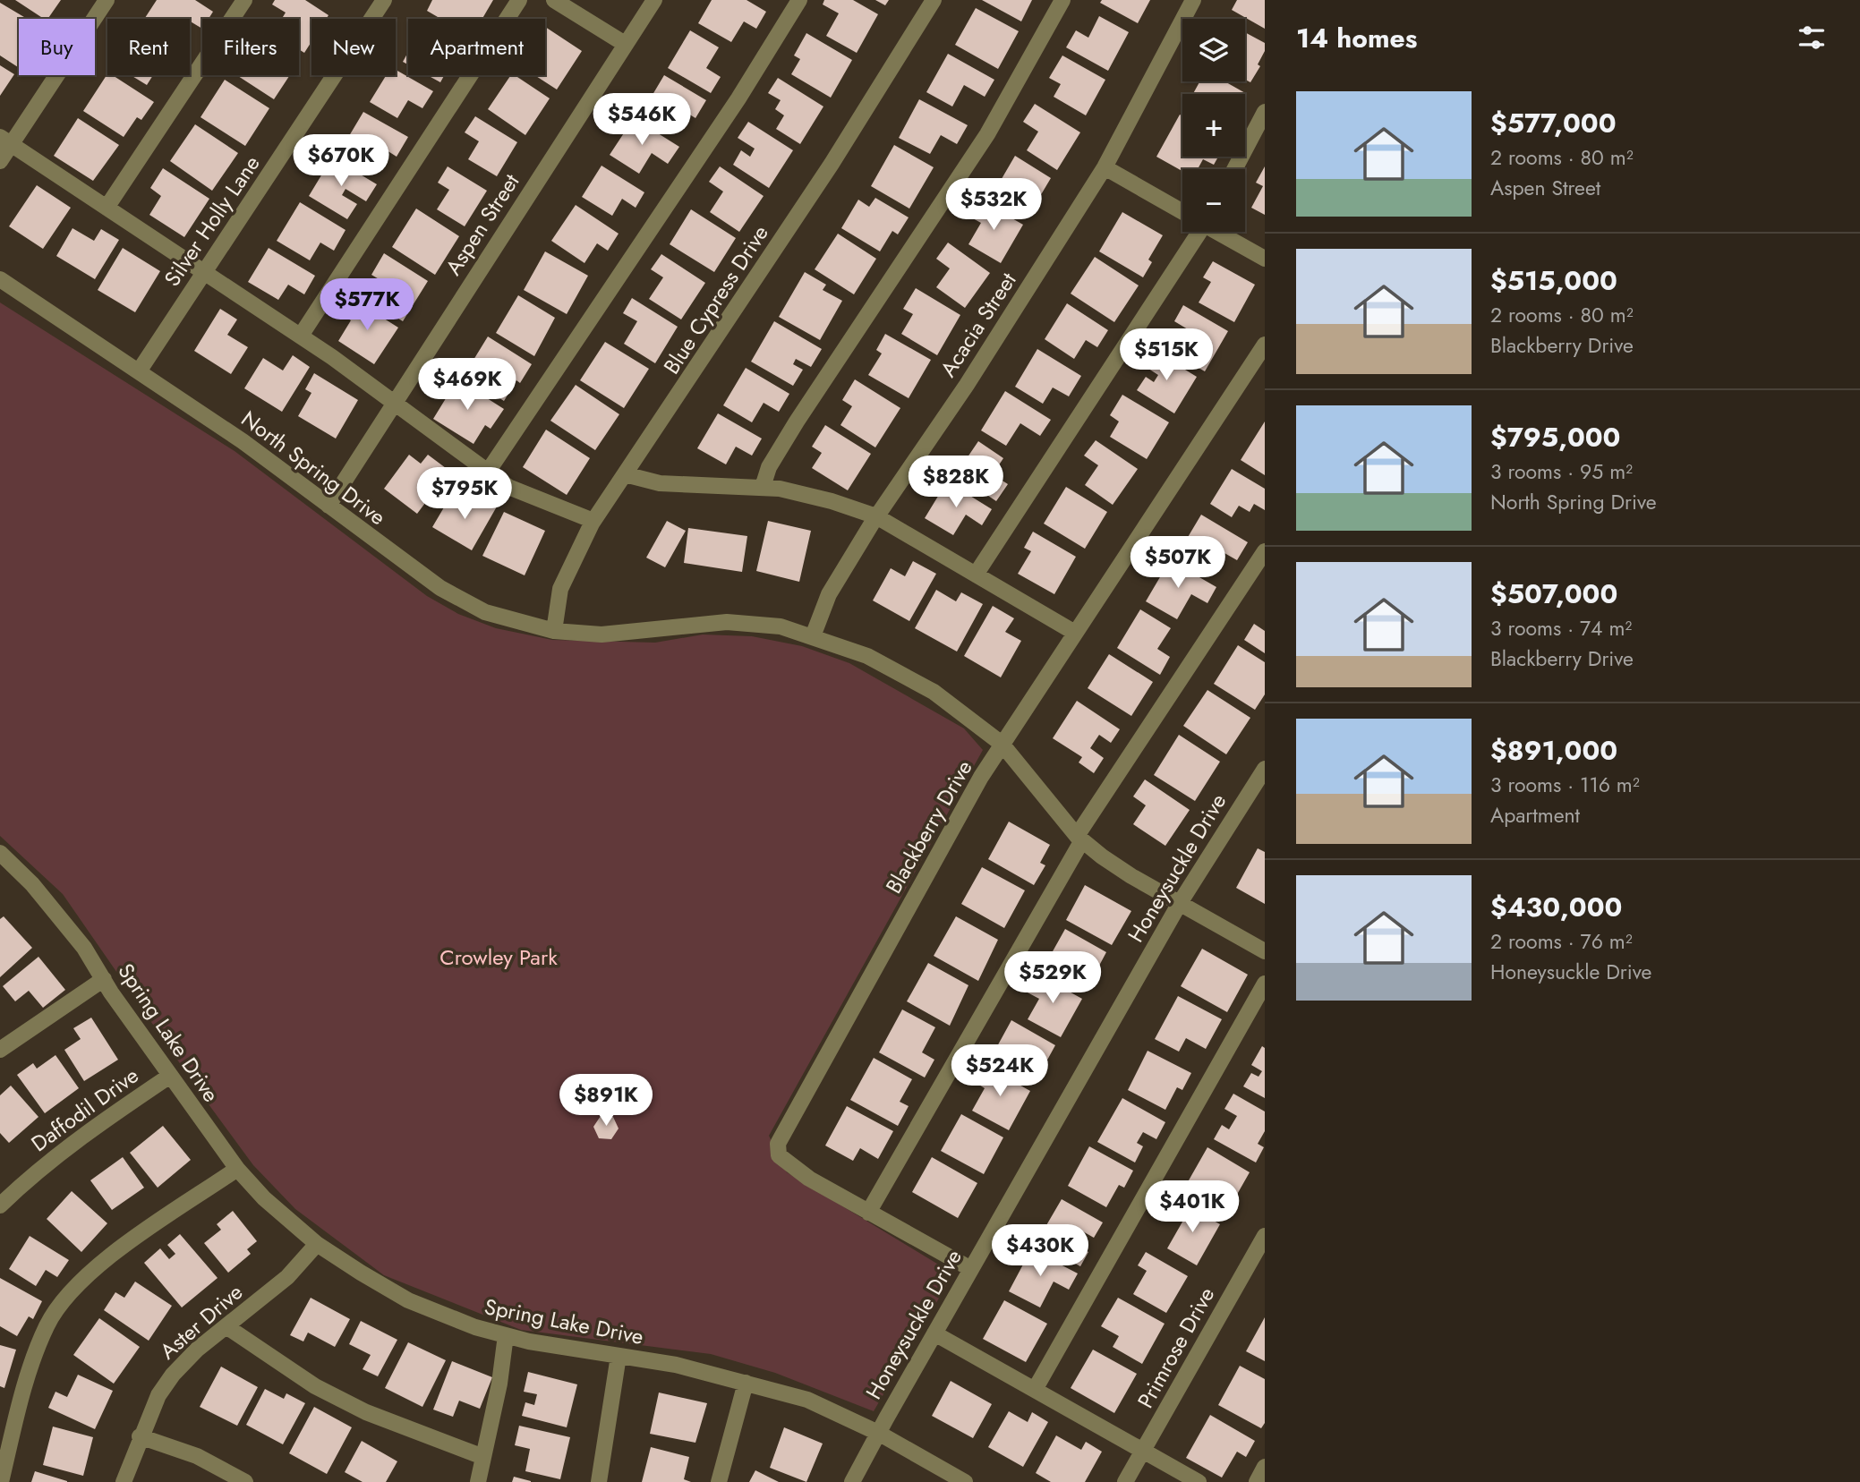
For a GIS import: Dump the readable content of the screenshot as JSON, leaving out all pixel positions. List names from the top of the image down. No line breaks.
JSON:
{"streets":{"street":["Silver Holly Lane","Aspen Street","Blue Cypress Drive","Acacia Street","North Spring Drive","Blackberry Drive","Honeysuckle Drive","Spring Lake Drive","Daffodil Drive","Aster Drive","Primrose Drive"]},"crossings":[["Silver Holly Lane","North Spring Drive"],["Aspen Street","North Spring Drive"],["Blue Cypress Drive","North Spring Drive"],["Acacia Street","North Spring Drive"],["North Spring Drive","Blackberry Drive"],["North Spring Drive","Honeysuckle Drive"],["Blackberry Drive","Honeysuckle Drive"],["Honeysuckle Drive","Spring Lake Drive"],["Spring Lake Drive","Daffodil Drive"],["Spring Lake Drive","Aster Drive"]],"parks":["Crowley Park"],"page":{"heading":"14 homes","map_buttons":["+","−"],"chip":["Buy","Rent","Filters","New","Apartment"],"list":[{"name":"$577,000","note":"2 rooms · 80 m² · Aspen Street"},{"name":"$515,000","note":"2 rooms · 80 m² · Blackberry Drive"},{"name":"$795,000","note":"3 rooms · 95 m² · North Spring Drive"},{"name":"$507,000","note":"3 rooms · 74 m² · Blackberry Drive"},{"name":"$891,000","note":"3 rooms · 116 m² · Apartment"},{"name":"$430,000","note":"2 rooms · 76 m² · Honeysuckle Drive"}],"price":["$546K","$670K","$532K","$577K","$515K","$469K","$828K","$795K","$507K","$529K","$524K","$891K","$401K","$430K"]}}
